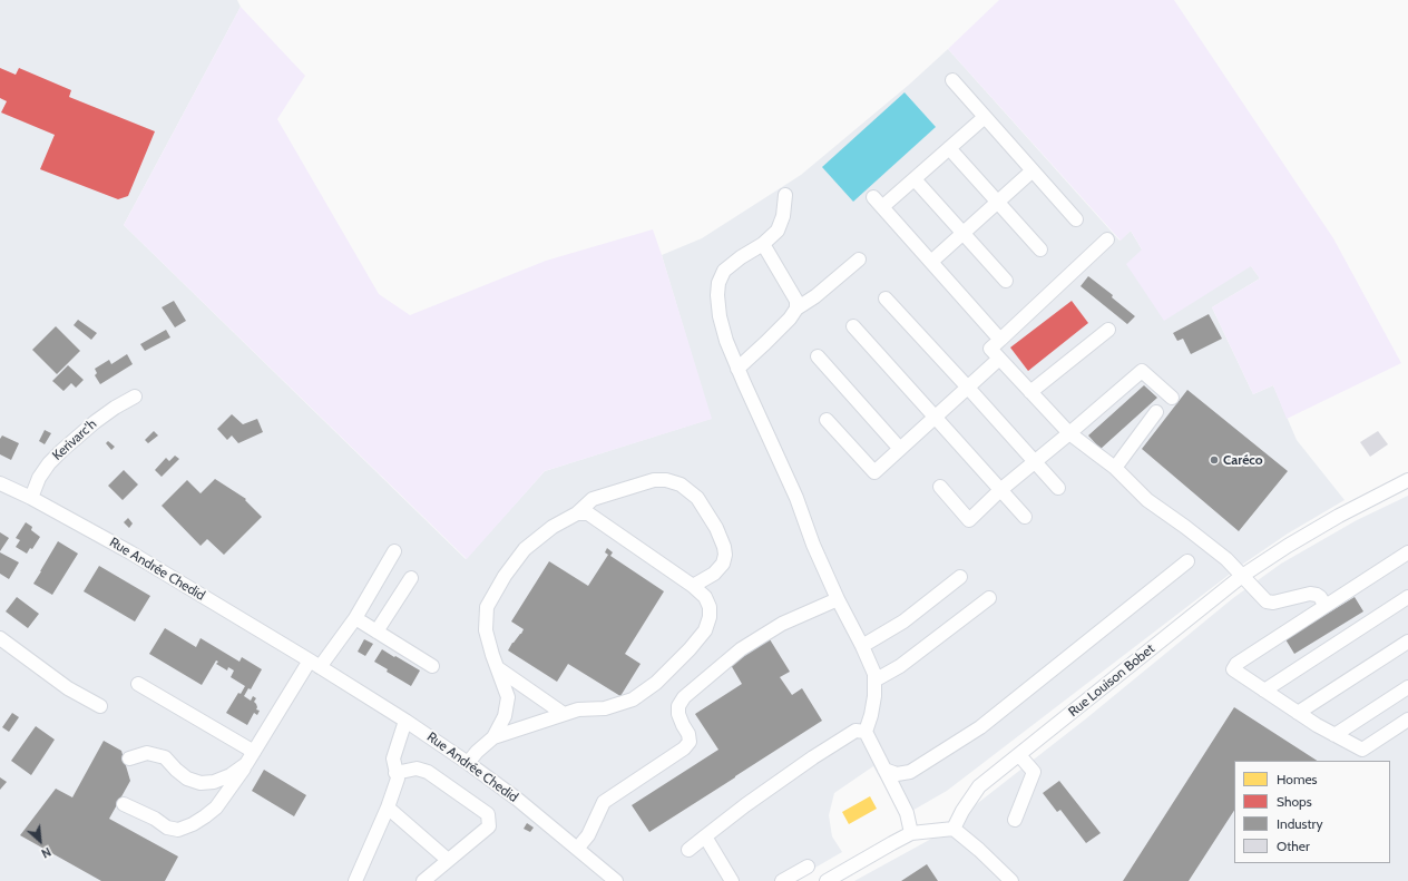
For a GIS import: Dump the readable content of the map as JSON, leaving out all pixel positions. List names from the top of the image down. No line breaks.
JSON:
{"streets":{"street":["Kerivarc'h","Rue Andrée Chedid","Rue Louison Bobet"]},"crossings":[["Kerivarc'h","Rue Andrée Chedid"]],"places":["Caréco"],"legend":["Homes","Shops","Industry","Other"],"north":"bottom right"}
